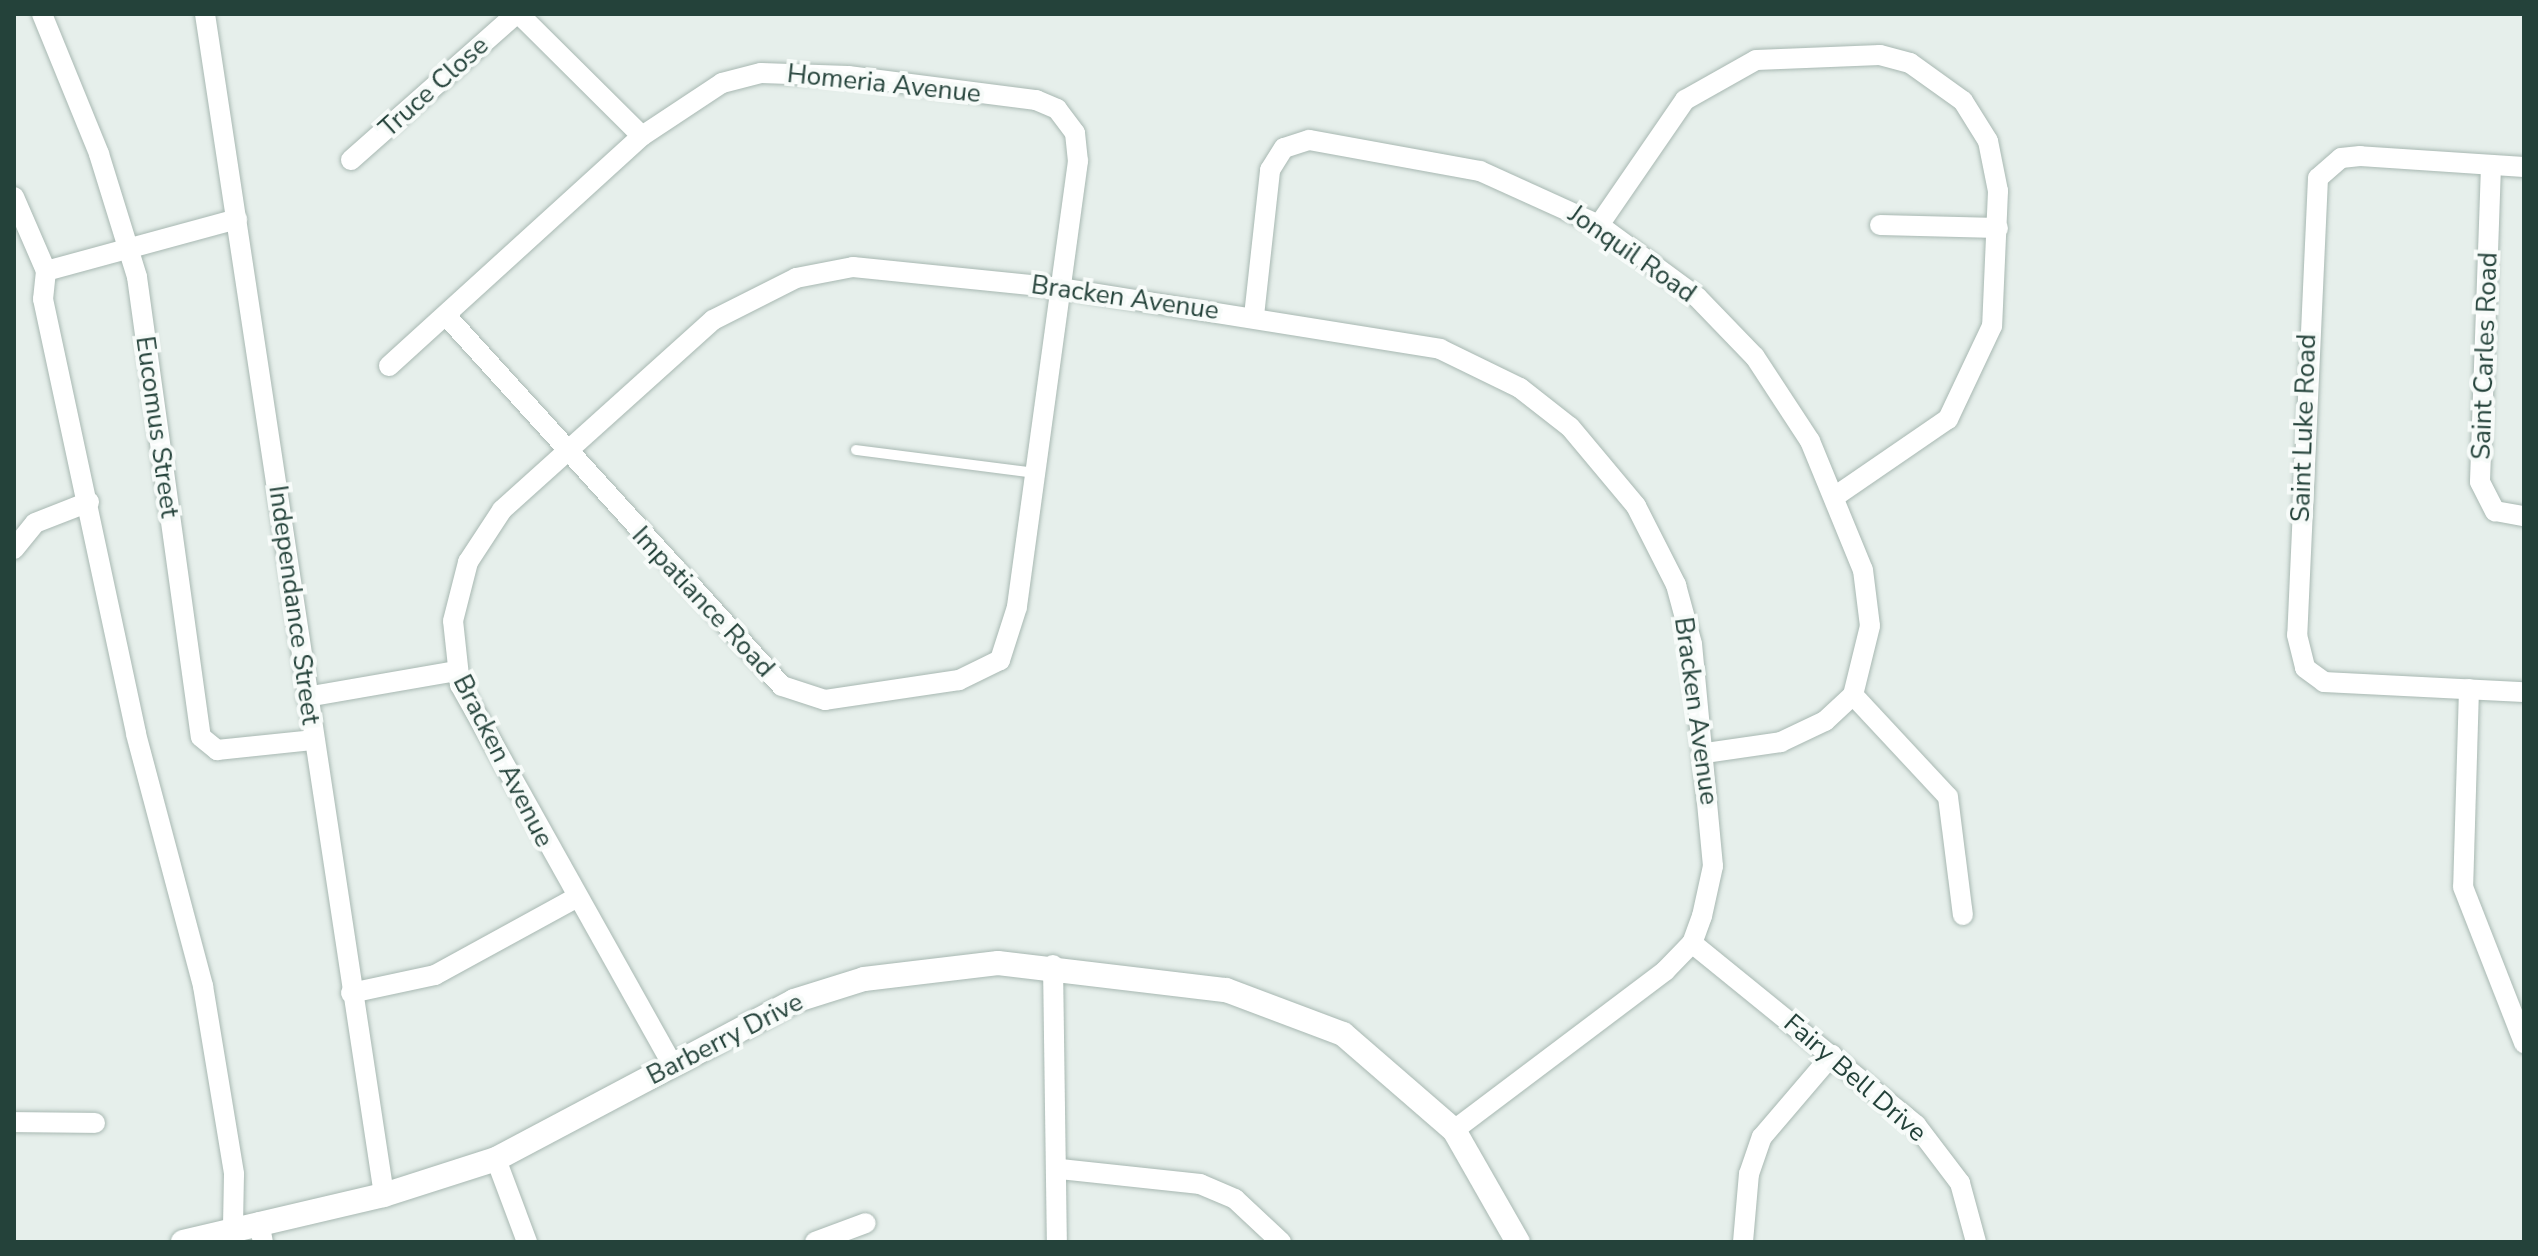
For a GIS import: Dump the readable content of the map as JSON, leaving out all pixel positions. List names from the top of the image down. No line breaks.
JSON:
{"streets":{"street":["Homeria Avenue","Truce Close","Jonquil Road","Bracken Avenue","Saint Carles Road","Eucomus Street","Saint Luke Road","Impatiance Road","Independance Street","Barberry Drive","Fairy Bell Drive"]},"crossings":[["Homeria Avenue","Bracken Avenue"],["Homeria Avenue","Impatiance Road"],["Jonquil Road","Bracken Avenue"],["Bracken Avenue","Impatiance Road"],["Bracken Avenue","Barberry Drive"],["Bracken Avenue","Fairy Bell Drive"],["Saint Carles Road","Saint Luke Road"],["Eucomus Street","Independance Street"],["Independance Street","Barberry Drive"]]}
